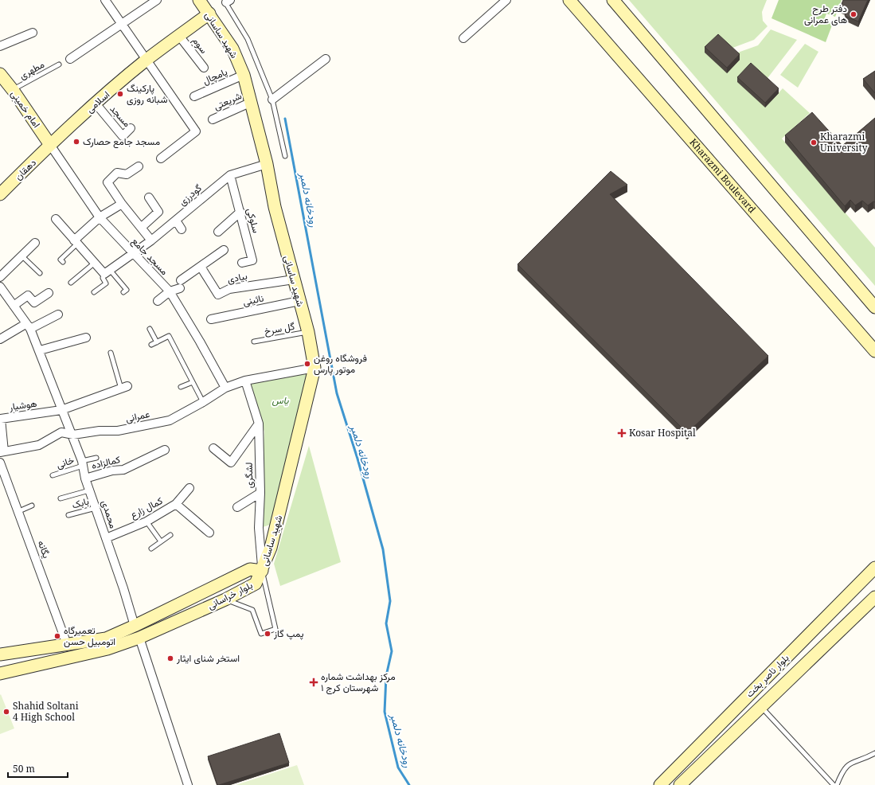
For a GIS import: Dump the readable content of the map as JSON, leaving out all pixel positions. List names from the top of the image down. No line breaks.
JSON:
{"streets":{"street":["شهید ساسانی","سوم","پامچال","شریعتی","اسلامی","امام خمینی","مسجد","دهقان","Kharazmi Boulevard","گودرزی","سلوکی","مسجد جامع","بیادی","نائینی","هوشیار","عمرانی","کمالزاده","لشگری","کمال زارع","محمدی","یگانه","بلوار خراسانی","بلوار ناصر بخت"],"lane":["مطهری","گل سرخ","خانی","بابک"]},"crossings":[["شهید ساسانی","پامچال"],["شهید ساسانی","شریعتی"],["شهید ساسانی","اسلامی"],["شهید ساسانی","گودرزی"],["شهید ساسانی","بیادی"],["شهید ساسانی","نائینی"],["شهید ساسانی","گل سرخ"],["شهید ساسانی","عمرانی"],["شهید ساسانی","لشگری"],["شهید ساسانی","بلوار خراسانی"],["سوم","اسلامی"],["مطهری","امام خمینی"],["اسلامی","امام خمینی"],["اسلامی","مسجد"],["اسلامی","دهقان"],["اسلامی","مسجد جامع"],["امام خمینی","دهقان"],["امام خمینی","مسجد جامع"],["دهقان","مسجد جامع"],["گودرزی","سلوکی"],["گودرزی","مسجد جامع"],["مسجد جامع","عمرانی"],["هوشیار","محمدی"],["عمرانی","لشگری"],["عمرانی","محمدی"],["خانی","محمدی"],["کمالزاده","محمدی"],["لشگری","بلوار خراسانی"],["بابک","محمدی"],["کمال زارع","محمدی"],["محمدی","بلوار خراسانی"],["یگانه","بلوار خراسانی"]],"water":["رودخانه دلمبر"],"parks":["یاس"],"places":{"other":["دفتر طرح های عمرانی","پارکینگ شبانه روزی","مسجد جامع حصارک","Kharazmi University","فروشگاه روغن موتور پارس","پمپ گاز","تعمیرگاه اتومبیل حسن","استخر شنای ایثار","Shahid Soltani 4 High School"],"health":["Kosar Hospital","مرکز بهداشت شماره ۱ شهرستان کرج"]},"scale_bar":"50 m"}
